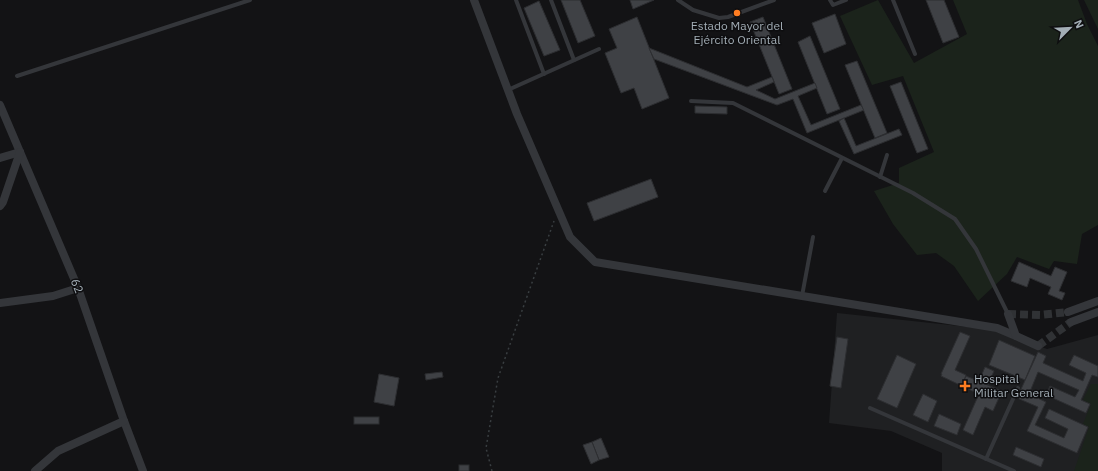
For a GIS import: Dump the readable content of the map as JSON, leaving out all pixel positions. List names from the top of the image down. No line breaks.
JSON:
{"streets":{"street":["62"]},"places":{"other":["Estado Mayor del Ejército Oriental"],"health":["Hospital Militar General"]},"north":"top right"}
